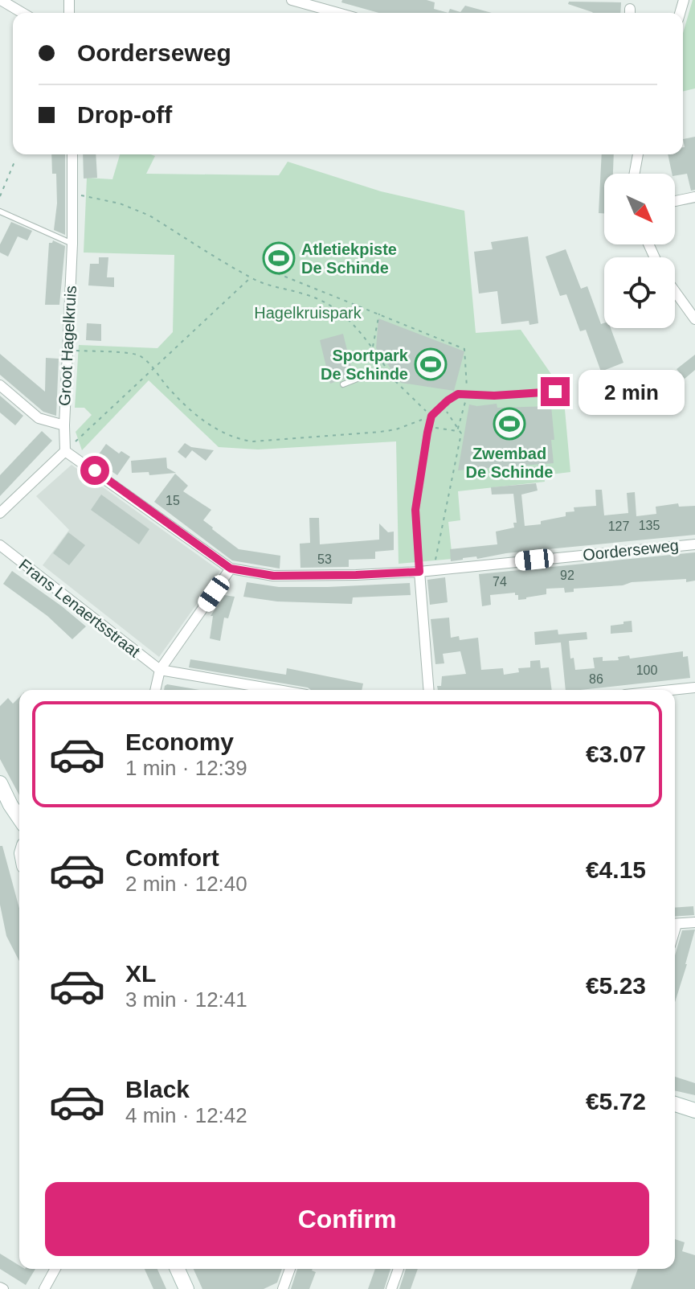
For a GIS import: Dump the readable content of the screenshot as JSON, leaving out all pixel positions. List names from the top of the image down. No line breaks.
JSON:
{"streets":{"street":["Groot Hagelkruis","Oorderseweg","Frans Lenaertsstraat"]},"crossings":[["Groot Hagelkruis","Oorderseweg"]],"parks":["Hagelkruispark"],"places":{"sports":["Atletiekpiste De Schinde","Sportpark De Schinde","Zwembad De Schinde"]},"house_numbers":["15","135","127","53","92","74","100","86"],"north":"bottom right","page":{"banner":["Oorderseweg","Drop-off"],"bubble":"2 min","list":[{"name":"Economy","note":"1 min · 12:39","value":"€3.07"},{"name":"Comfort","note":"2 min · 12:40","value":"€4.15"},{"name":"XL","note":"3 min · 12:41","value":"€5.23"},{"name":"Black","note":"4 min · 12:42","value":"€5.72"}],"buttons":"Confirm"}}
